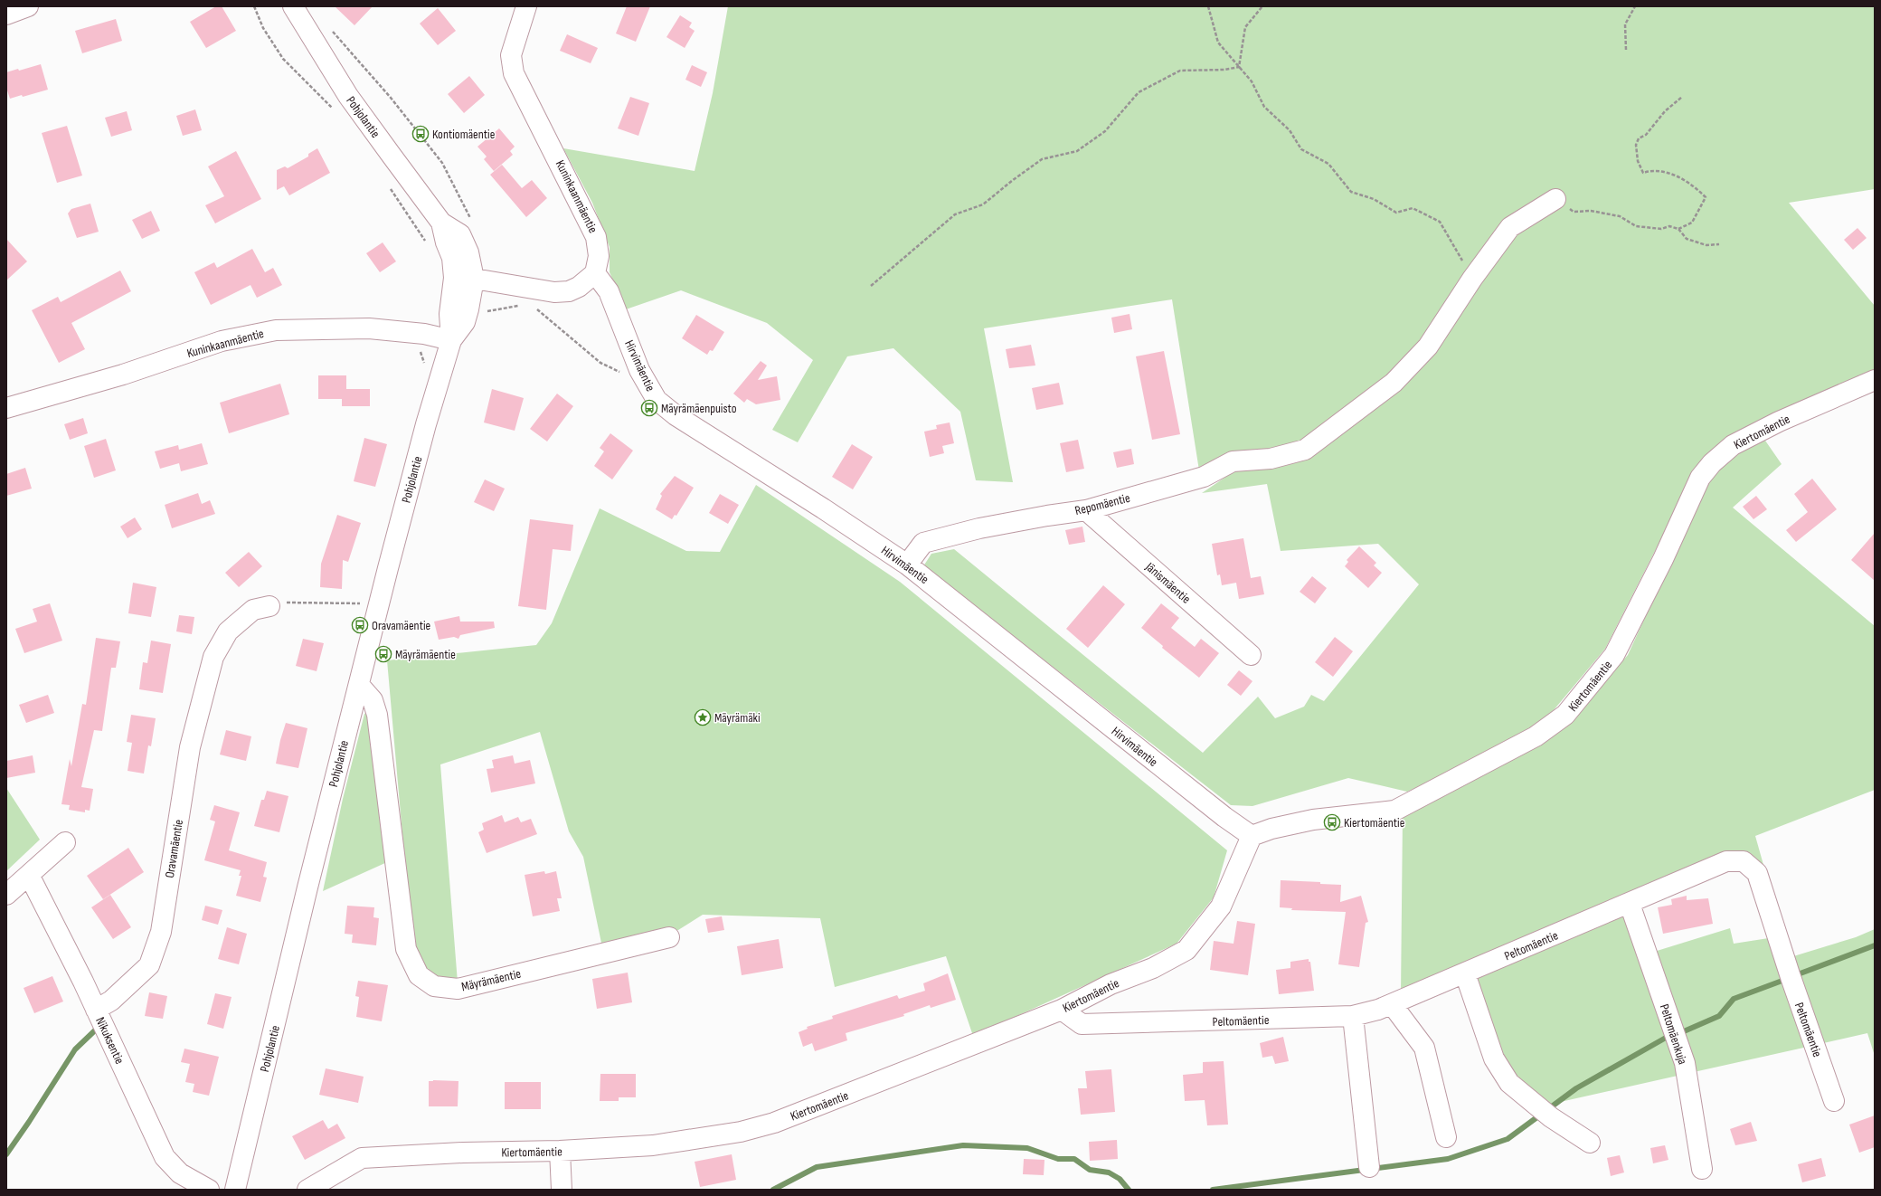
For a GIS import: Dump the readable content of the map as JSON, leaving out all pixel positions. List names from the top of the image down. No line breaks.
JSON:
{"streets":{"street":["Pohjolantie","Kuninkaanmäentie","Hirvimäentie","Kiertomäentie","Repomäentie","Jänismäentie","Oravamäentie","Peltomäentie","Mäyrämäentie","Peltomäenkuja","Nikuksentie"]},"crossings":[["Pohjolantie","Kuninkaanmäentie"],["Pohjolantie","Mäyrämäentie"],["Kuninkaanmäentie","Hirvimäentie"],["Hirvimäentie","Kiertomäentie"],["Hirvimäentie","Repomäentie"],["Kiertomäentie","Peltomäentie"],["Repomäentie","Jänismäentie"],["Oravamäentie","Nikuksentie"],["Peltomäentie","Peltomäenkuja"]],"places":{"bus stop":["Kontiomäentie","Mäyrämäenpuisto","Oravamäentie","Mäyrämäentie","Kiertomäentie"],"place":["Mäyrämäki"]}}
